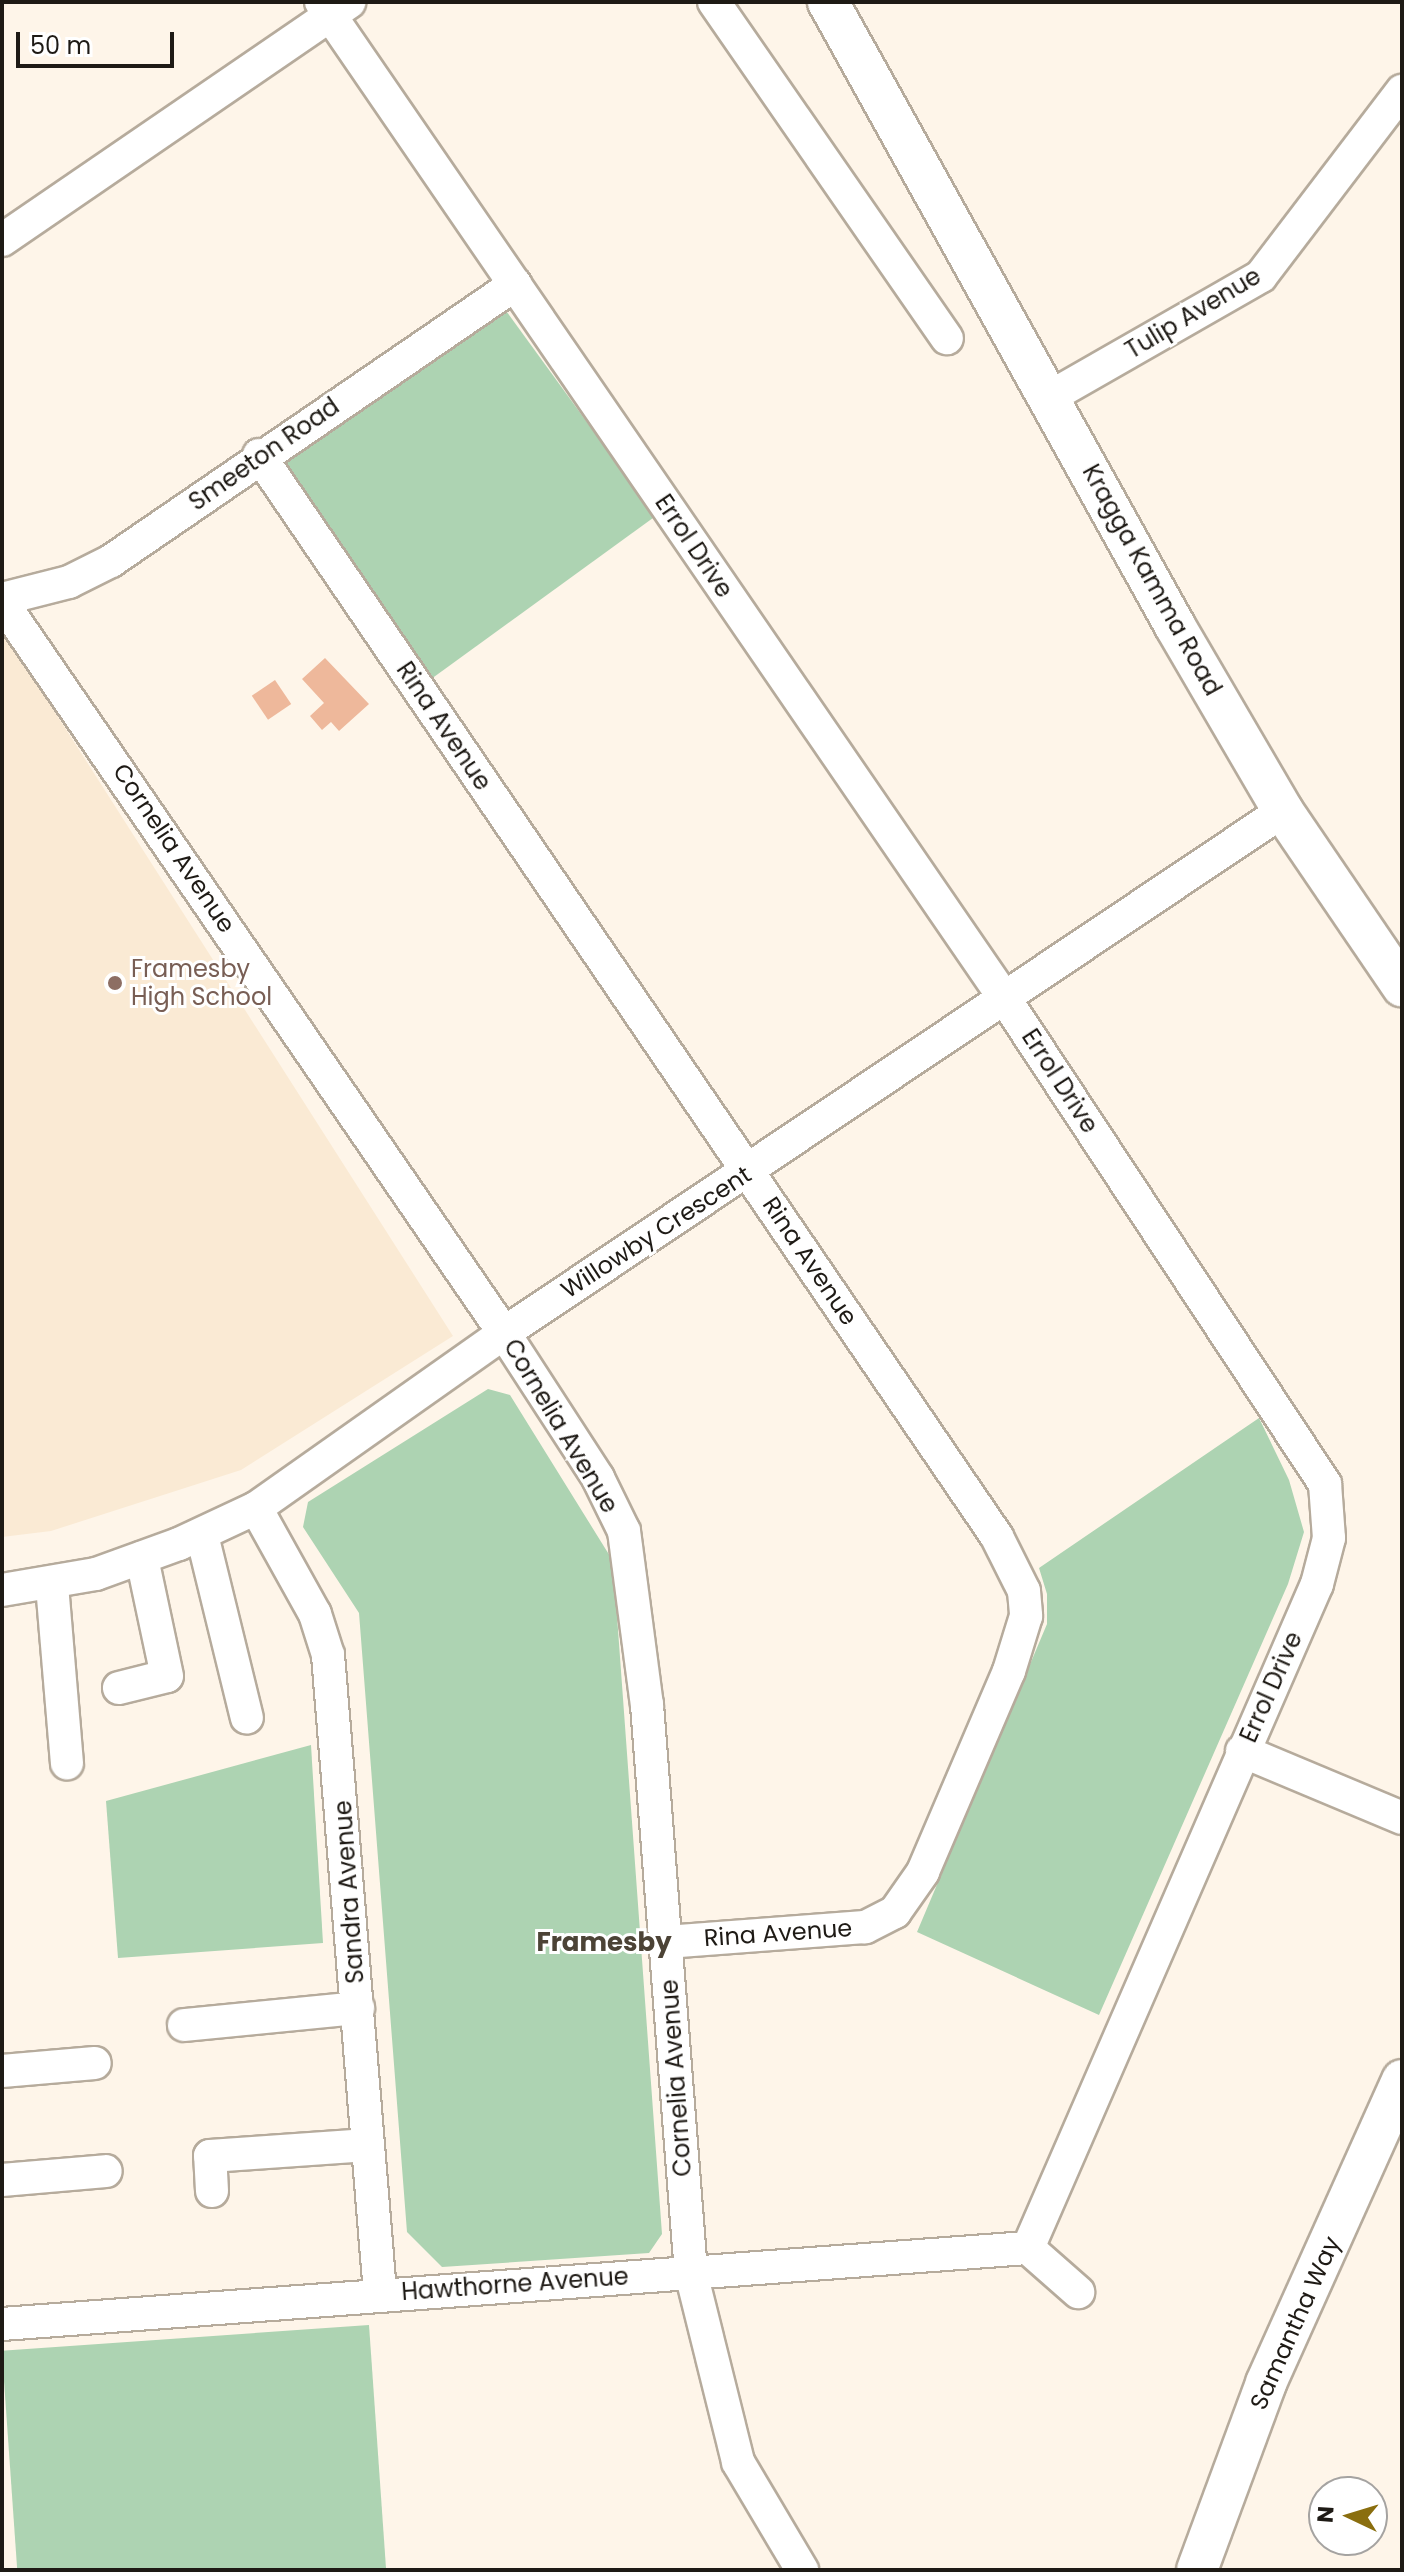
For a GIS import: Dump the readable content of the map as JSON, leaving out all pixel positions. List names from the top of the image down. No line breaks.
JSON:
{"streets":{"main road":["Kragga Kamma Road","Samantha Way"],"street":["Tulip Avenue","Smeeton Road","Errol Drive","Rina Avenue","Cornelia Avenue","Willowby Crescent","Sandra Avenue","Hawthorne Avenue"]},"crossings":[["Tulip Avenue","Kragga Kamma Road"],["Smeeton Road","Errol Drive"],["Smeeton Road","Rina Avenue"],["Smeeton Road","Cornelia Avenue"],["Errol Drive","Willowby Crescent"],["Errol Drive","Hawthorne Avenue"],["Kragga Kamma Road","Willowby Crescent"],["Rina Avenue","Cornelia Avenue"],["Rina Avenue","Willowby Crescent"],["Cornelia Avenue","Willowby Crescent"],["Cornelia Avenue","Hawthorne Avenue"],["Willowby Crescent","Sandra Avenue"],["Sandra Avenue","Hawthorne Avenue"]],"districts":["Framesby"],"places":["Framesby High School"],"scale_bar":"50 m","north":"left"}
